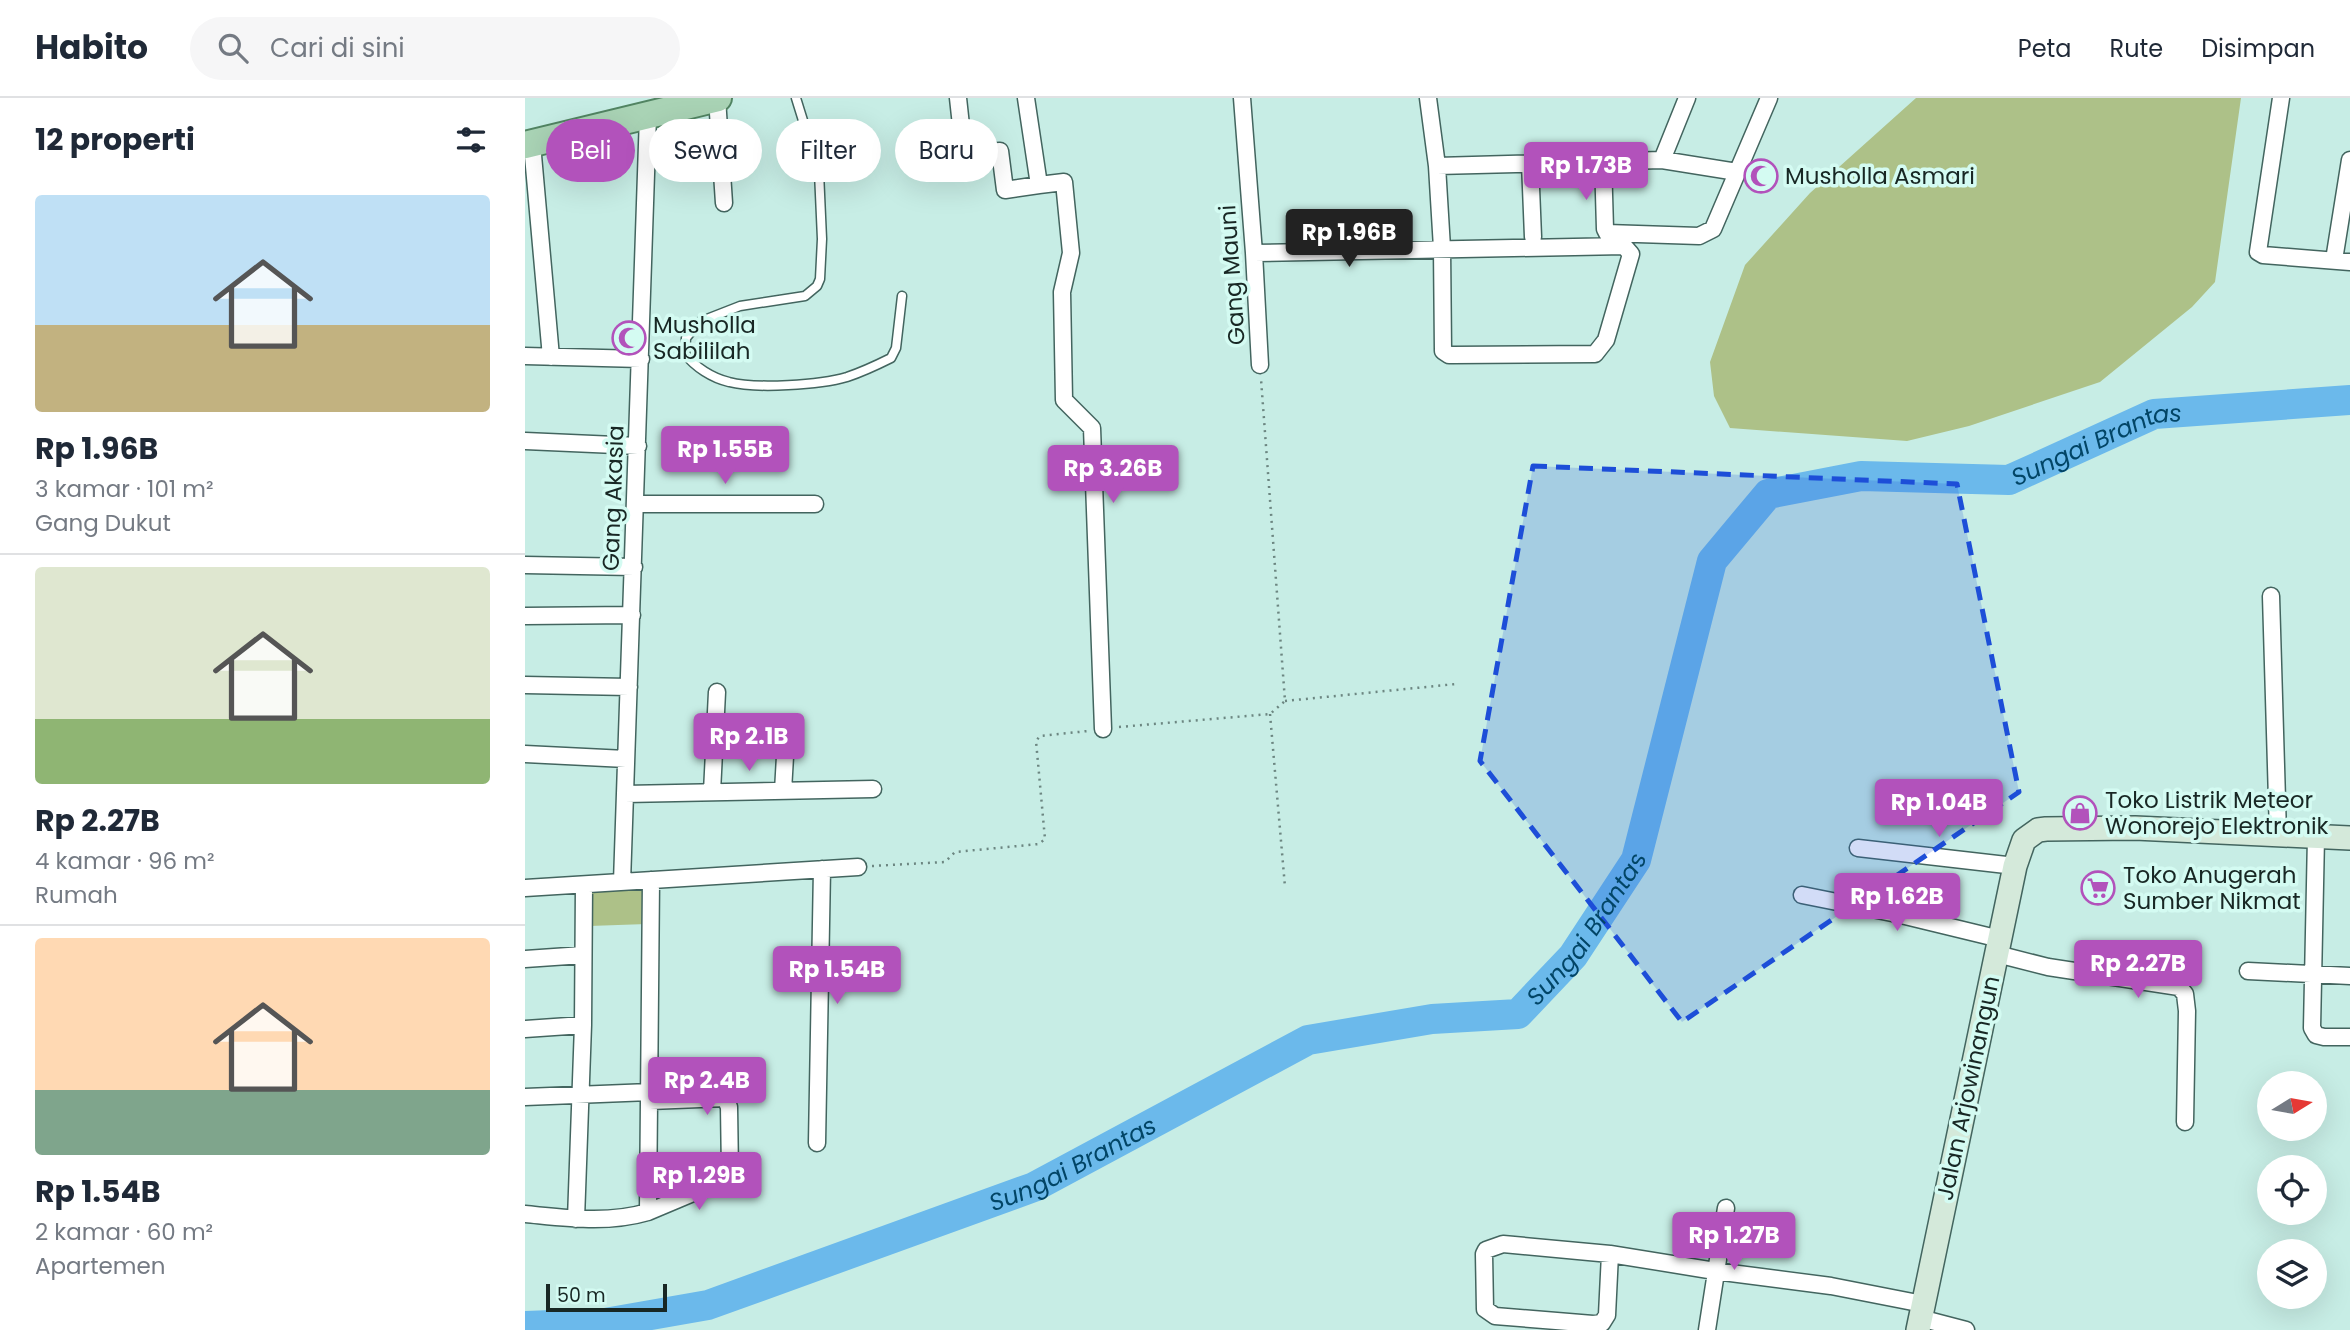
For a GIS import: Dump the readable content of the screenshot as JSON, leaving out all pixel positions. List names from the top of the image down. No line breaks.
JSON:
{"streets":{"main road":["Jalan Arjowinangun"],"street":["Gang Mauni","Gang Akasia"]},"water":["Sungai Brantas"],"places":{"mosque":["Musholla Asmari","Musholla Sabililah"],"shop":["Toko Listrik Meteor Wonorejo Elektronik"],"supermarket":["Toko Anugerah Sumber Nikmat"]},"scale_bar":"50 m","north":"right","page":{"header":"Habito","search":"Cari di sini","nav":["Peta","Rute","Disimpan"],"heading":"12 properti","chip":["Beli","Sewa","Filter","Baru"],"price":["Rp 1.73B","Rp 1.96B","Rp 1.55B","Rp 3.26B","Rp 2.1B","Rp 1.04B","Rp 1.62B","Rp 2.27B","Rp 1.54B","Rp 2.4B","Rp 1.29B","Rp 1.27B"],"list":[{"name":"Rp 1.96B","note":"3 kamar · 101 m² · Gang Dukut"},{"name":"Rp 2.27B","note":"4 kamar · 96 m² · Rumah"},{"name":"Rp 1.54B","note":"2 kamar · 60 m² · Apartemen"}],"scale":"50 m"}}
